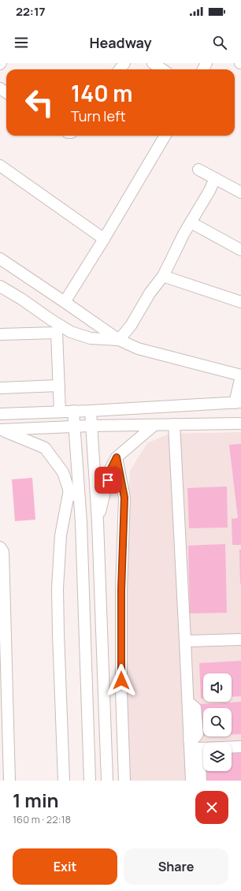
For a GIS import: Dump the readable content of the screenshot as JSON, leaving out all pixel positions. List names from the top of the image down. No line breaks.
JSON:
{"page":{"status":"22:17","header":"Headway","turn":["140 m","Turn left"],"heading":["1 min","160 m · 22:18"],"buttons":["Exit","Share"]}}
